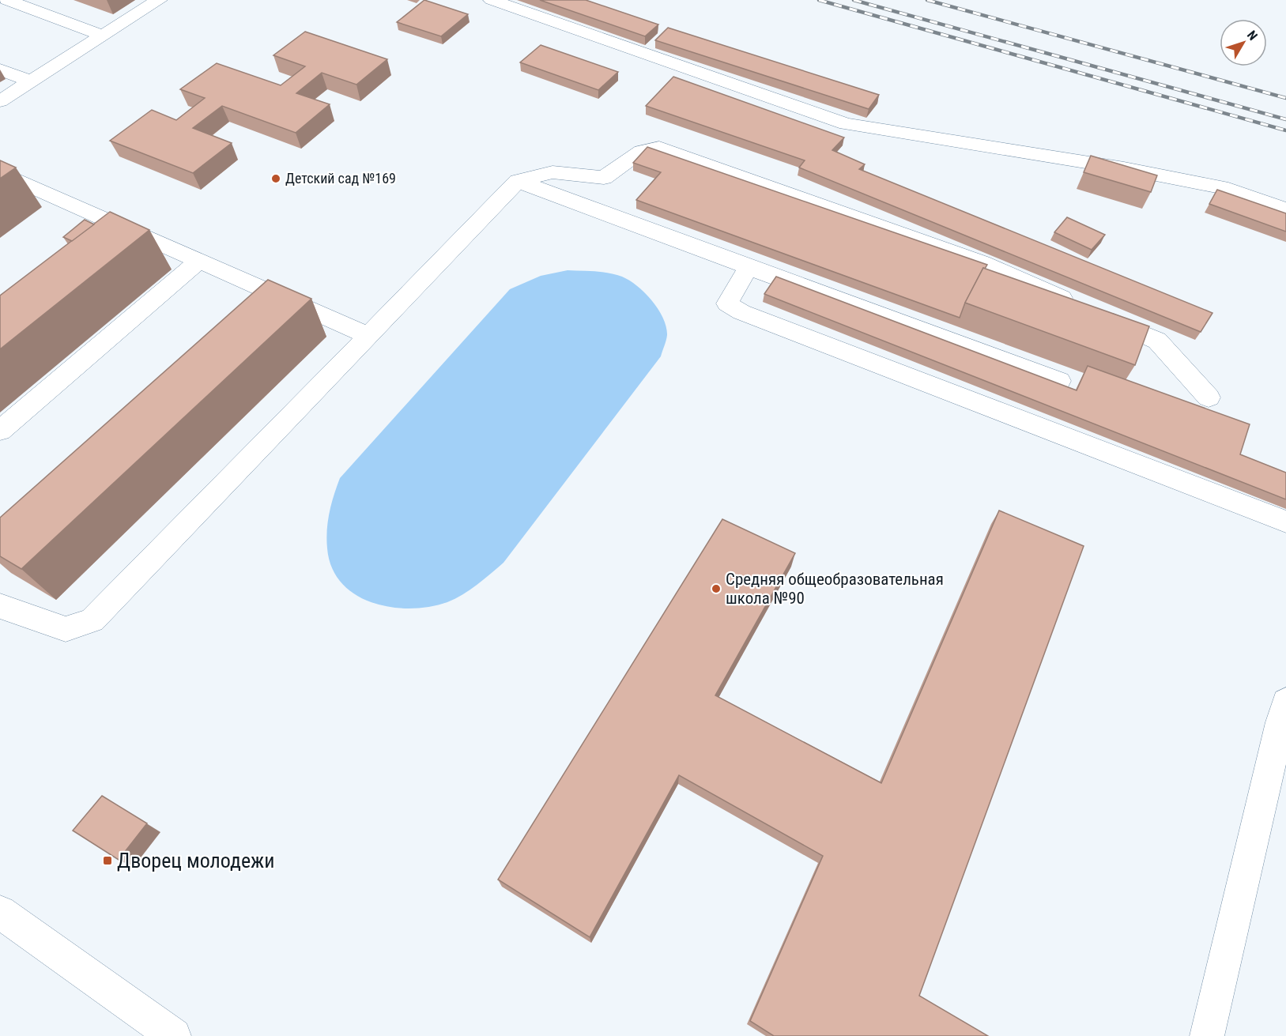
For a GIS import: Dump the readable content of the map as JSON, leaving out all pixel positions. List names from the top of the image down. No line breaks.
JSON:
{"places":{"other":["Детский сад №169","Средняя общеобразовательная школа №90"],"transit":["Дворец молодежи"]},"north":"top right"}
